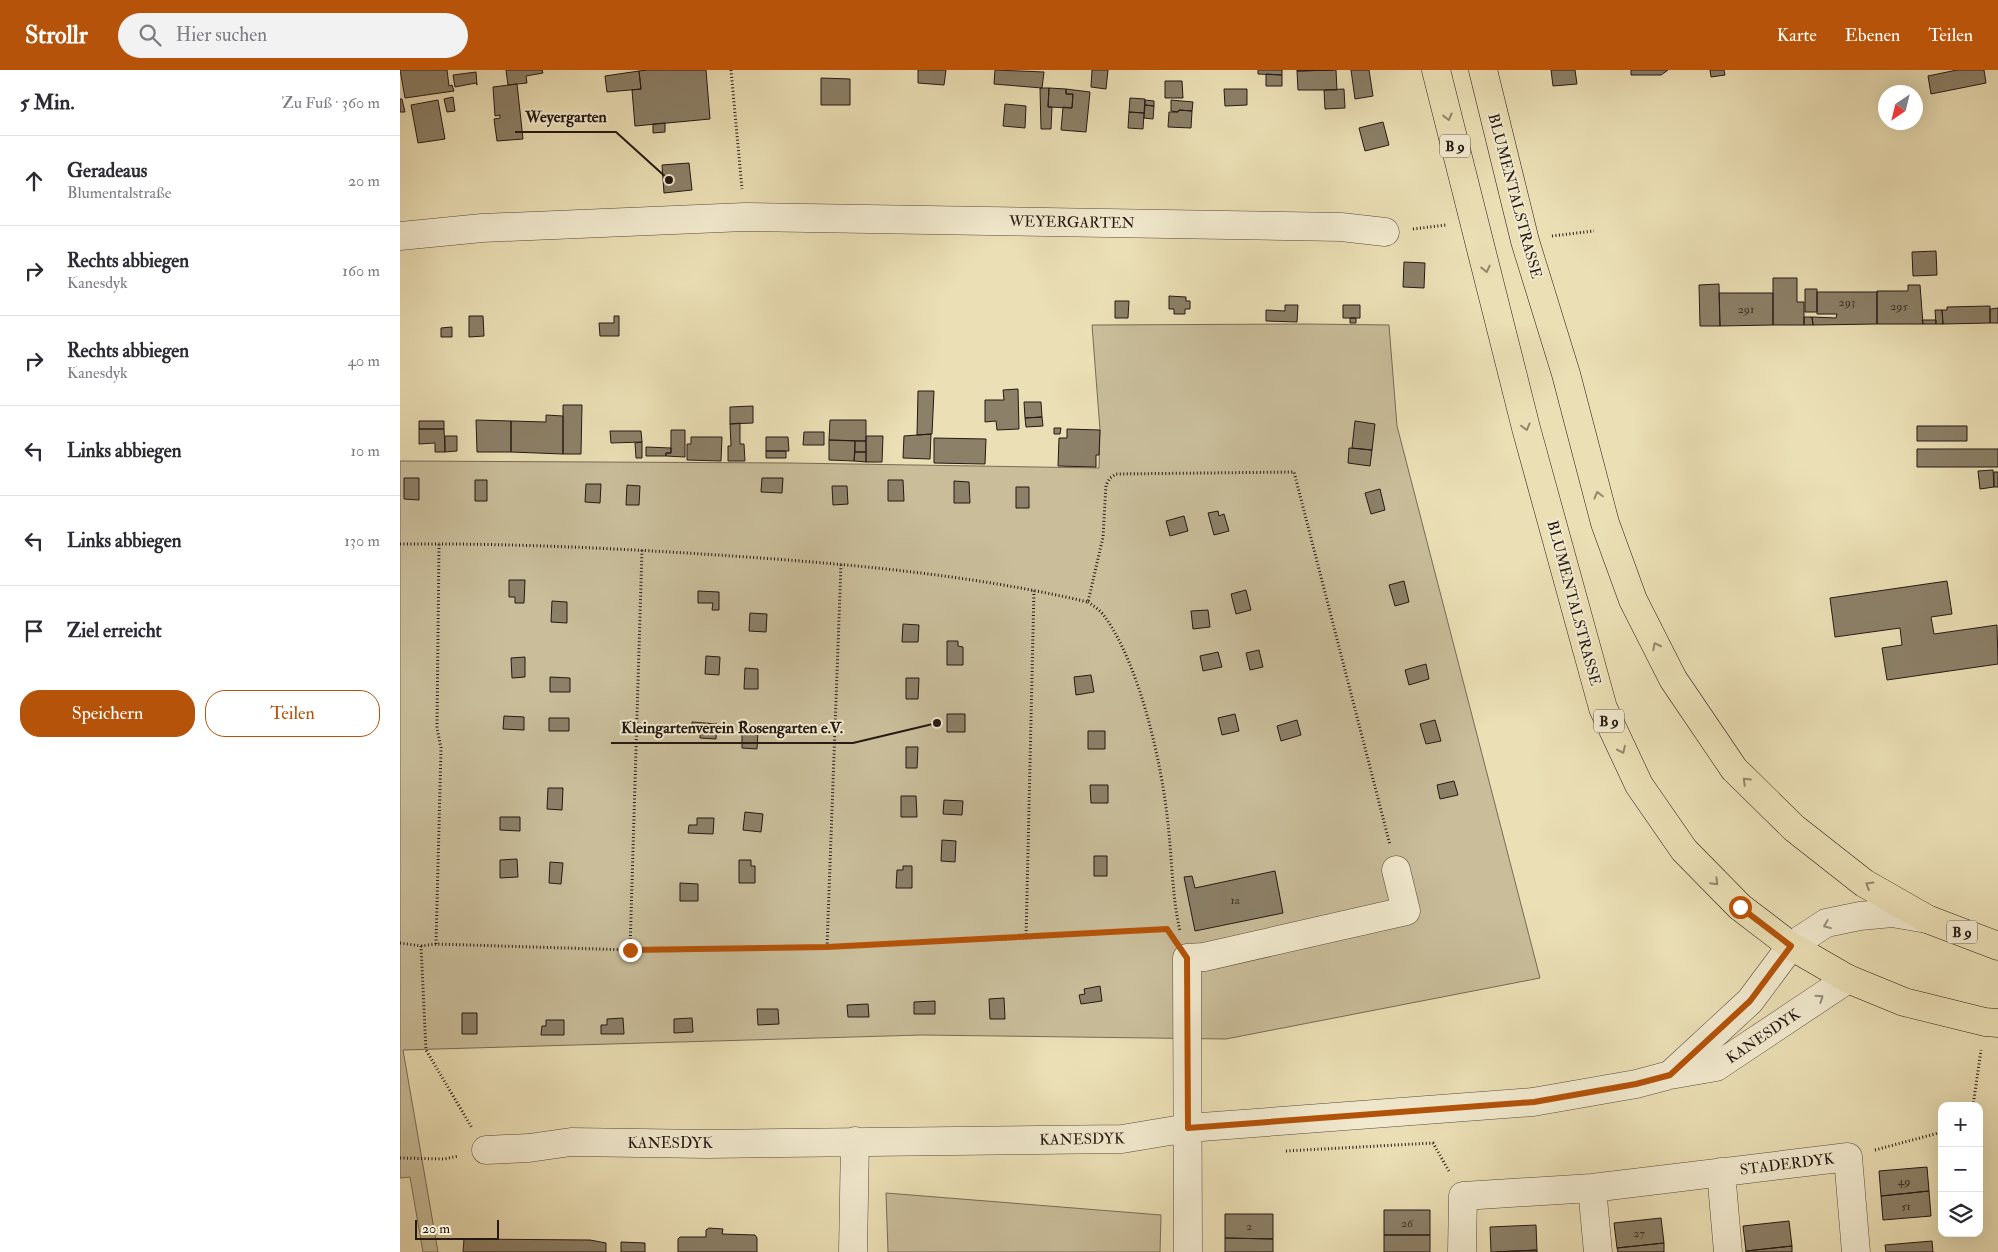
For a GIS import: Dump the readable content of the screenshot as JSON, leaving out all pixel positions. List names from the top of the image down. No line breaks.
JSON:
{"streets":{"main road":["B 9","BLUMENTALSTRASSE"],"street":["WEYERGARTEN","KANESDYK","STADERDYK"]},"crossings":[["BLUMENTALSTRASSE","KANESDYK"]],"places":["Weyergarten","Kleingartenverein Rosengarten e.V."],"house_numbers":["293","295","291","1a","49","51","26","2","27"],"scale_bar":"20 m","north":"bottom left","page":{"header":"Strollr","search":"Hier suchen","nav":["Karte","Ebenen","Teilen"],"heading":["5 Min.","Zu Fuß · 360 m"],"list":[["Geradeaus","Blumentalstraße","20 m"],["Rechts abbiegen","Kanesdyk","160 m"],["Rechts abbiegen","Kanesdyk","40 m"],["Links abbiegen","10 m"],["Links abbiegen","130 m"],"Ziel erreicht"],"buttons":["Speichern","Teilen"],"map_buttons":["+","−"],"scale":"20 m"}}
